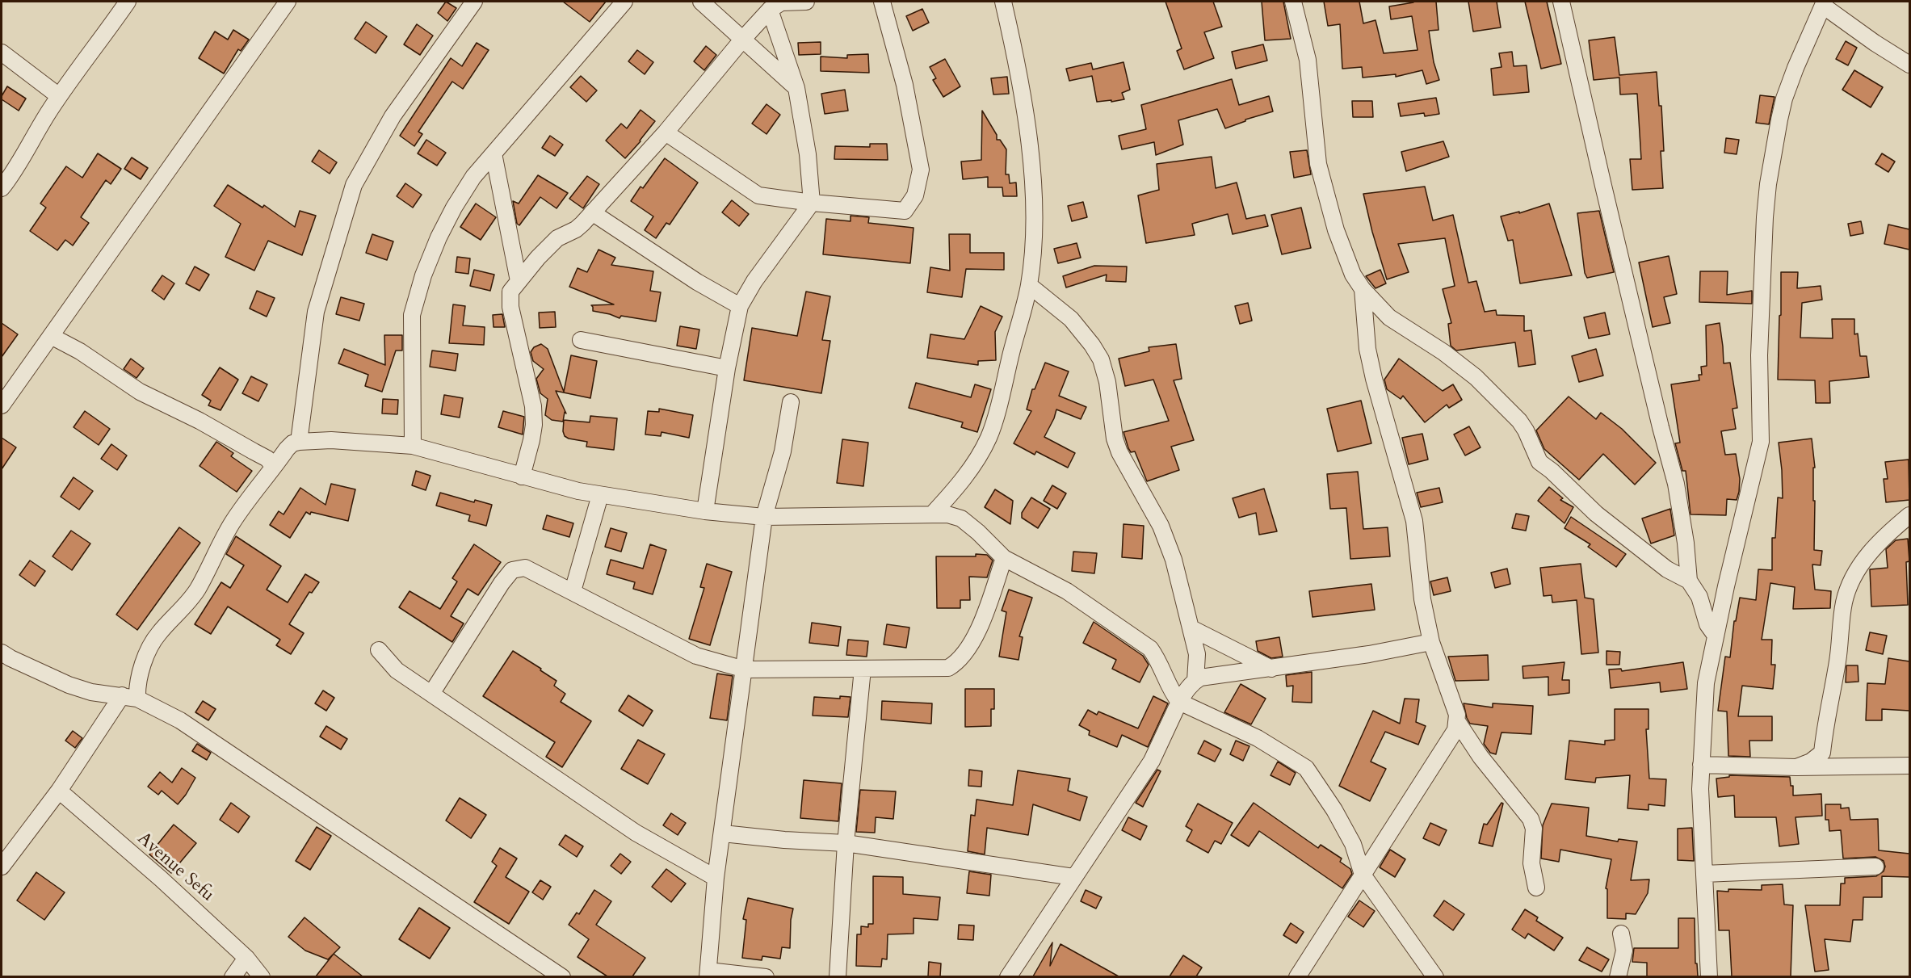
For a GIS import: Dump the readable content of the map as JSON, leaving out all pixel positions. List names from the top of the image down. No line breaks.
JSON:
{"streets":{"street":["Avenue Sefu"]}}
